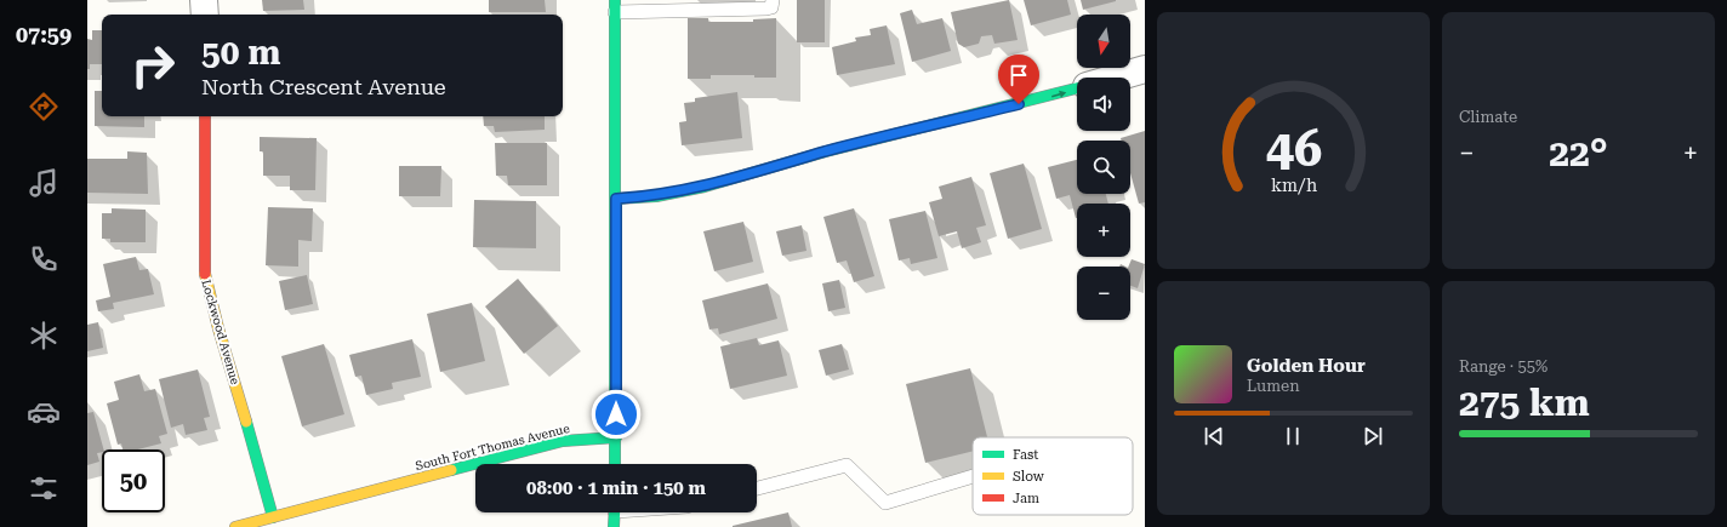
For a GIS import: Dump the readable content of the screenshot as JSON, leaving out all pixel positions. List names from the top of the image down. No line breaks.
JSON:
{"streets":{"street":["Lockwood Avenue","South Fort Thomas Avenue"]},"crossings":[["Lockwood Avenue","South Fort Thomas Avenue"]],"legend":["Fast","Slow","Jam"],"north":"bottom","page":{"tabs":"07:59","tile":["Climate",["Range · 55%","275 km"]],"map_buttons":["+","−"],"turn":["50 m","North Crescent Avenue"],"heat":["−","22°","+"],"song":["Golden Hour","Lumen"],"limit":"50","trip":"08:00 · 1 min · 150 m","gauge":["46","km/h"]}}
